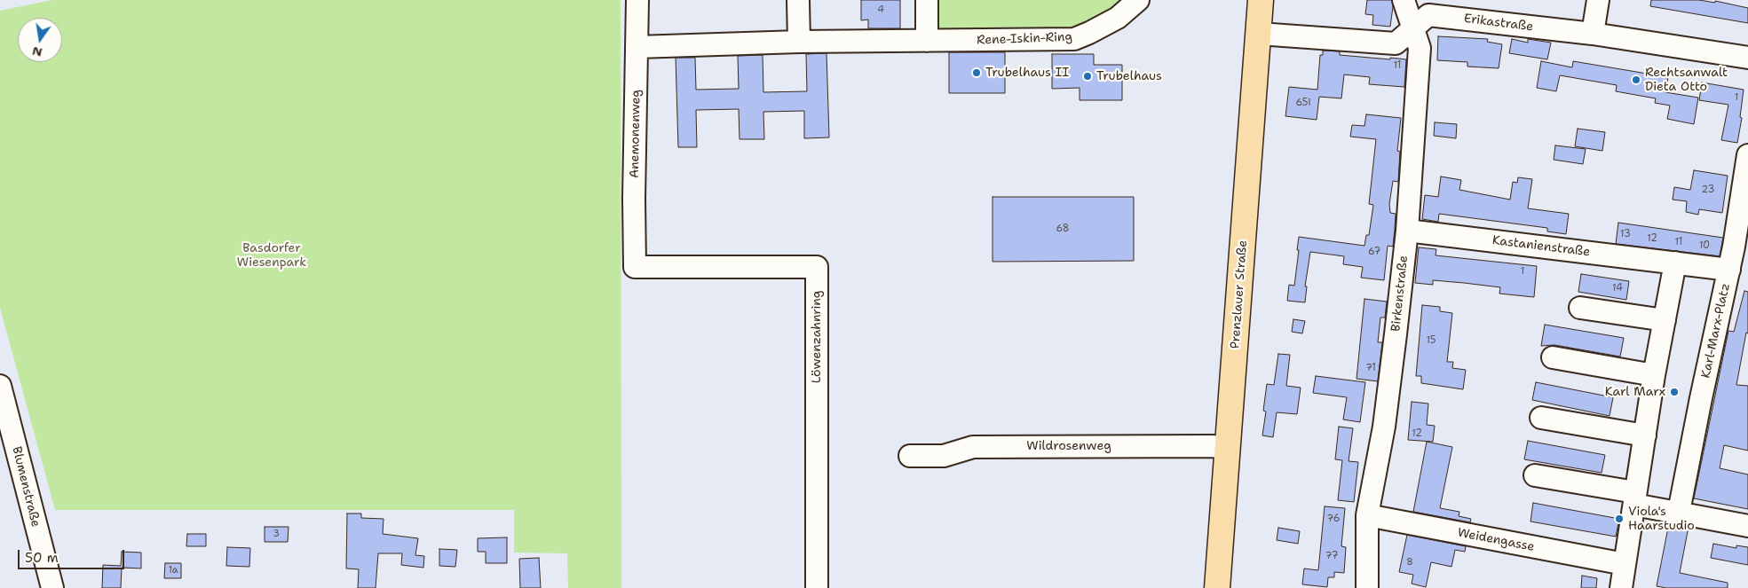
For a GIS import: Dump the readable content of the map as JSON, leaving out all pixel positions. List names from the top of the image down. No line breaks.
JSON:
{"streets":{"main road":["Prenzlauer Straße"],"street":["Erikastraße","Rene-Iskin-Ring","Anemonenweg","Kastanienstraße","Birkenstraße","Karl-Marx-Platz","Löwenzahnring","Wildrosenweg","Blumenstraße","Weidengasse"]},"crossings":[["Erikastraße","Birkenstraße"],["Erikastraße","Prenzlauer Straße"],["Rene-Iskin-Ring","Anemonenweg"],["Anemonenweg","Löwenzahnring"],["Kastanienstraße","Birkenstraße"],["Kastanienstraße","Karl-Marx-Platz"],["Birkenstraße","Weidengasse"],["Prenzlauer Straße","Wildrosenweg"]],"parks":["Basdorfer Wiesenpark"],"places":["Trubelhaus II","Trubelhaus","Rechtsanwalt Dieta Otto","Karl Marx","Viola's Haarstudio"],"house_numbers":["4","11","1","65i","23","68","13","12","11","10","67","1","14","15","71","12","76","3","77","8","1a"],"scale_bar":"50 m","north":"bottom"}
